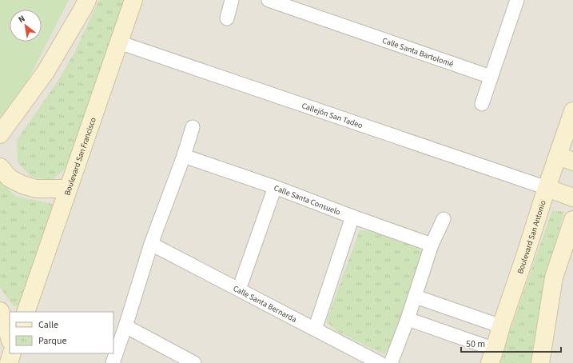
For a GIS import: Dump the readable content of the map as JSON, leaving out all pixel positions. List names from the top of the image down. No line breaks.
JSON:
{"streets":{"street":["Calle Santa Bartolomé","Callejón San Tadeo","Boulevard San Francisco","Calle Santa Consuelo","Boulevard San Antonio","Calle Santa Bernarda"]},"crossings":[["Callejón San Tadeo","Boulevard San Francisco"],["Callejón San Tadeo","Boulevard San Antonio"]],"legend":["Calle","Parque"],"scale_bar":"50 m","north":"top left"}
